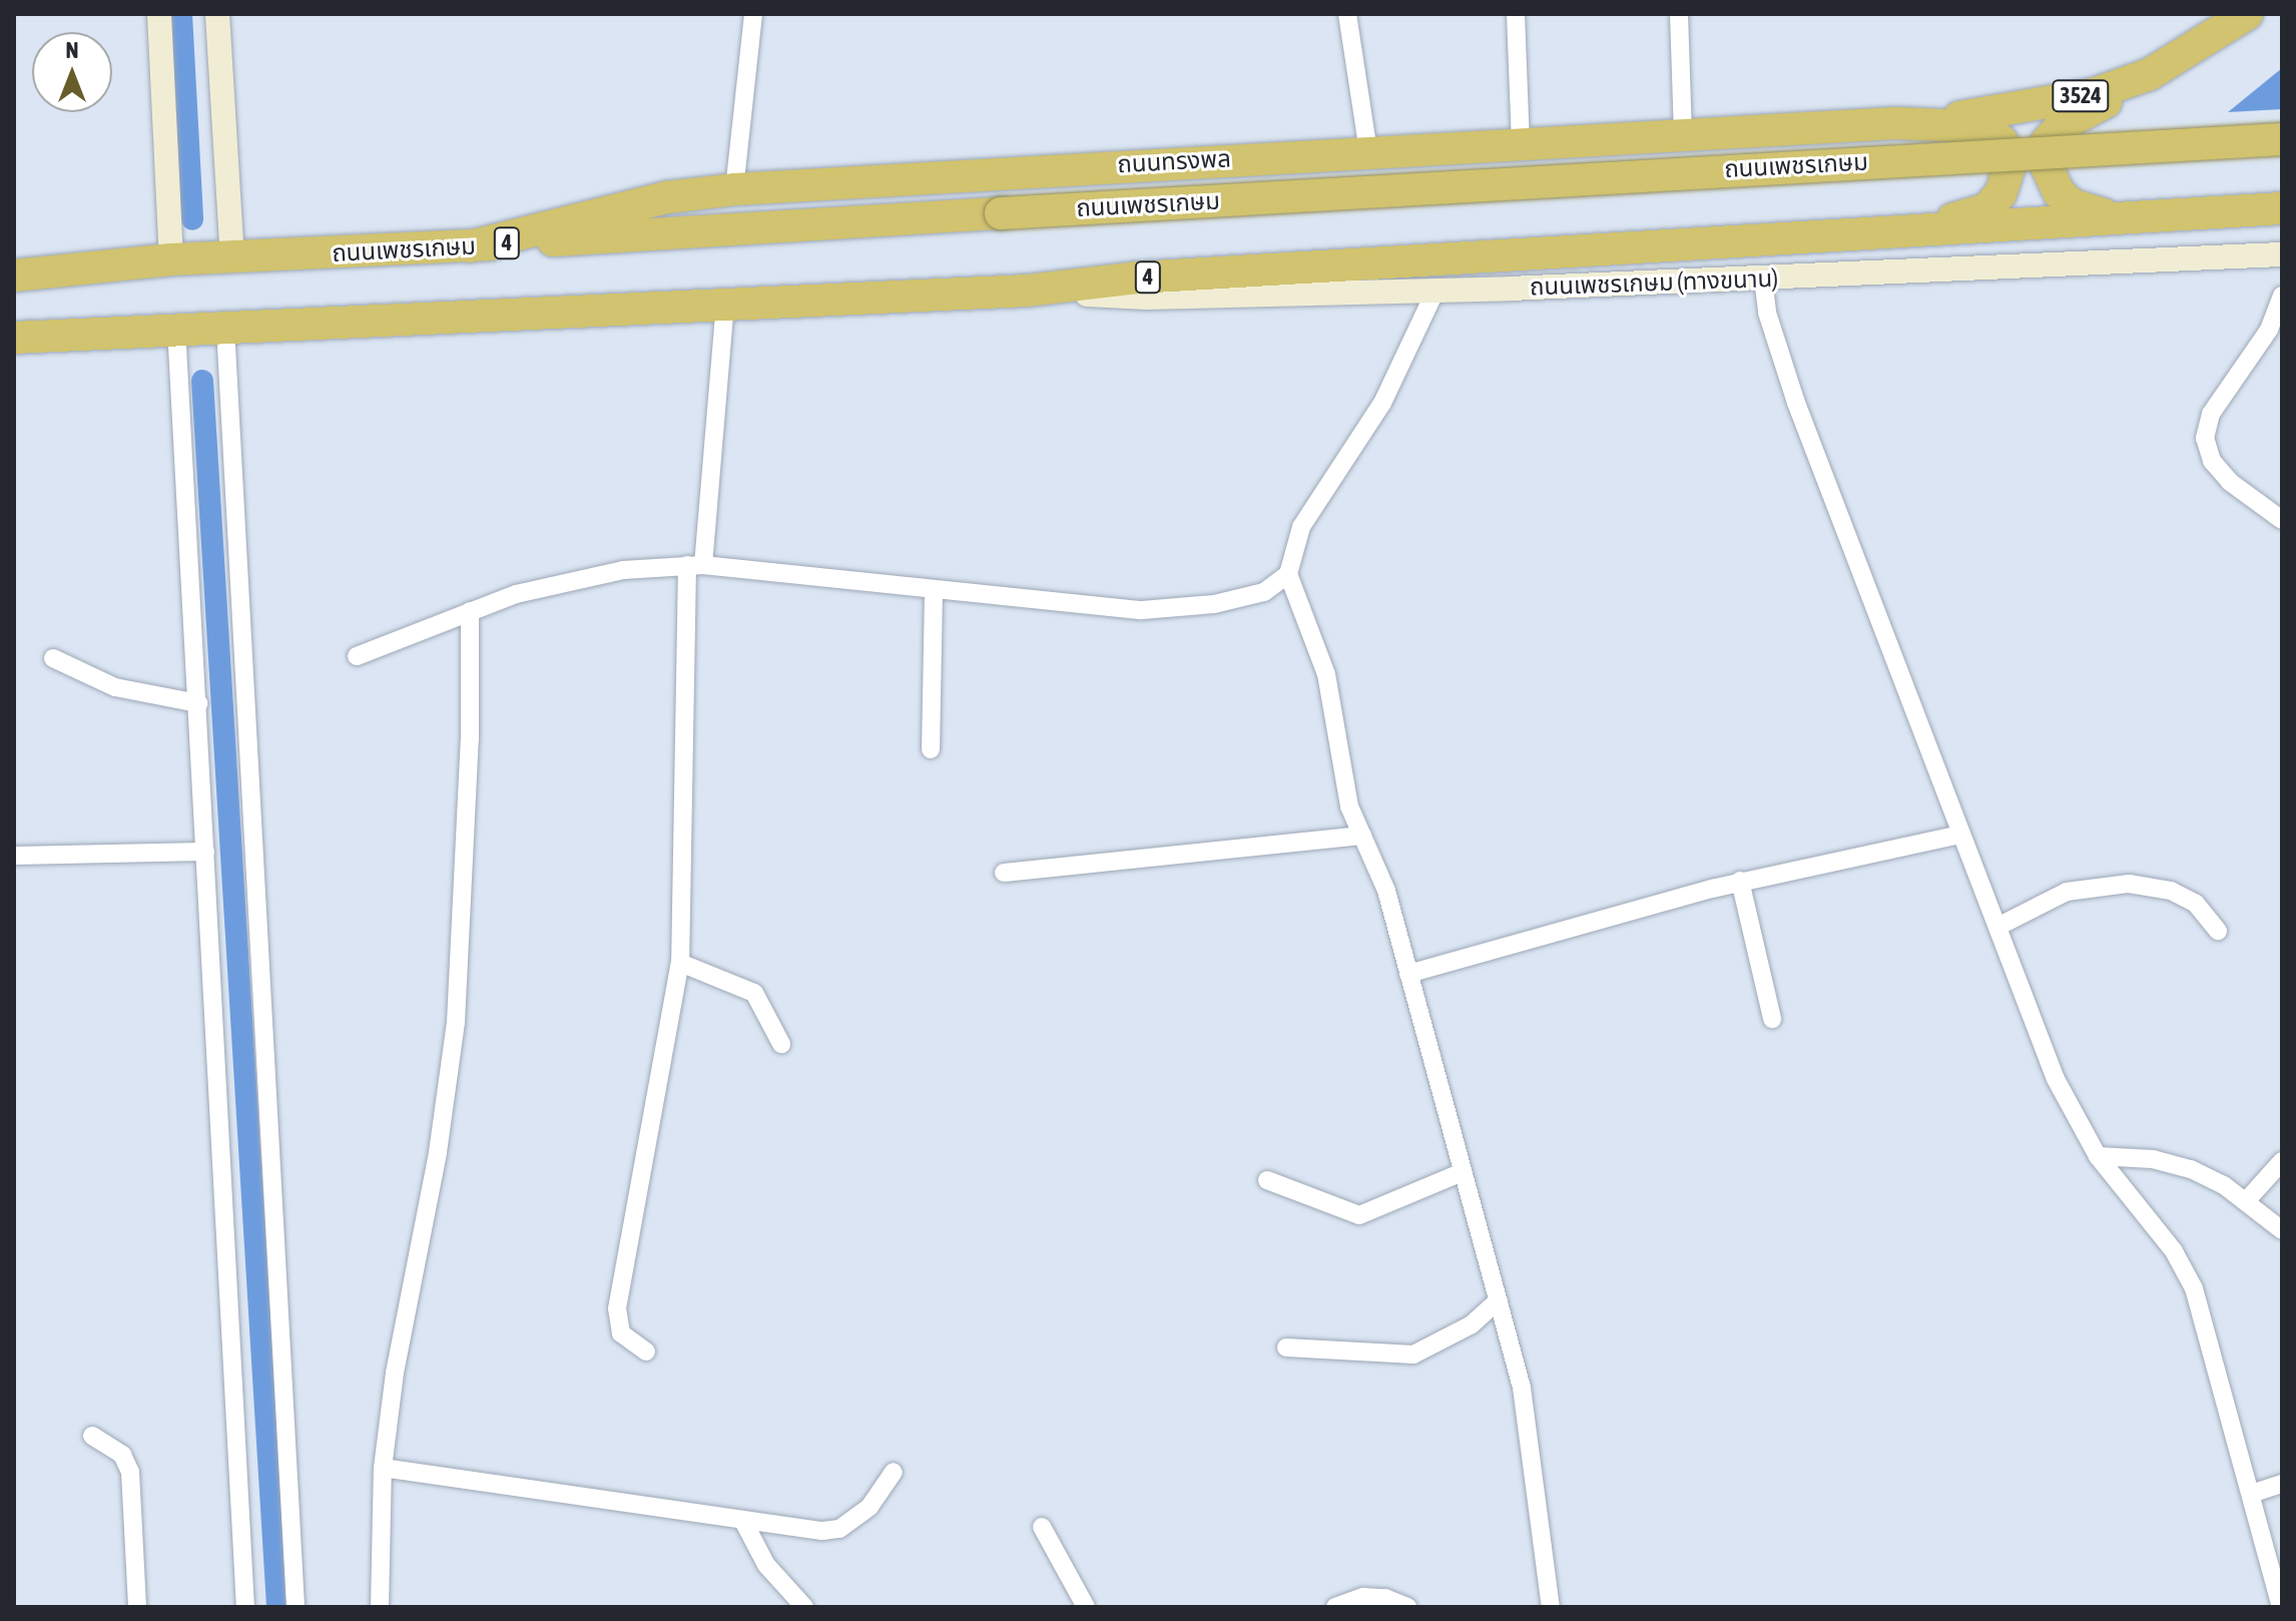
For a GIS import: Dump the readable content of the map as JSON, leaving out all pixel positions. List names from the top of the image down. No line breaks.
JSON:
{"streets":{"highway":["3524","ถนนทรงพล","ถนนเพชรเกษม","4"],"main road":["ถนนเพชรเกษม (ทางขนาน)"]},"crossings":[["ถนนทรงพล","ถนนเพชรเกษม"],["4","ถนนเพชรเกษม (ทางขนาน)"]],"north":"top"}
